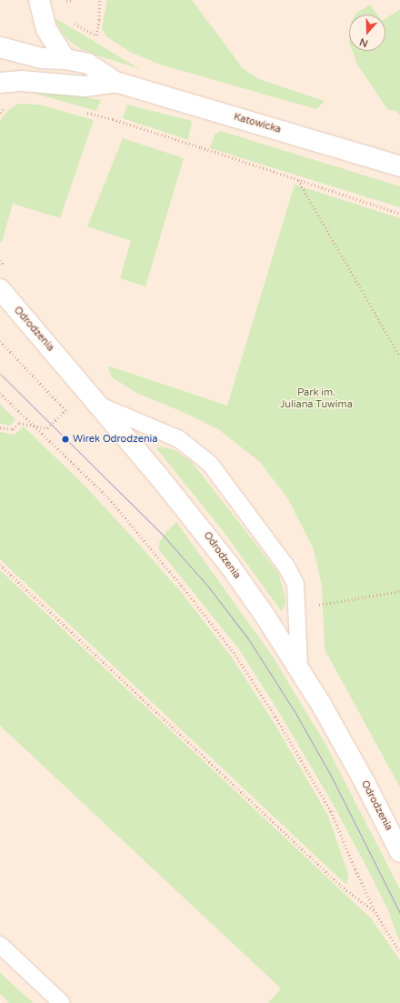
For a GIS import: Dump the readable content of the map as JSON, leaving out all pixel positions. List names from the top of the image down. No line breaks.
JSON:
{"streets":{"street":["Katowicka","Odrodzenia"]},"parks":["Park im. Juliana Tuwima"],"places":["Wirek Odrodzenia"],"north":"bottom"}
